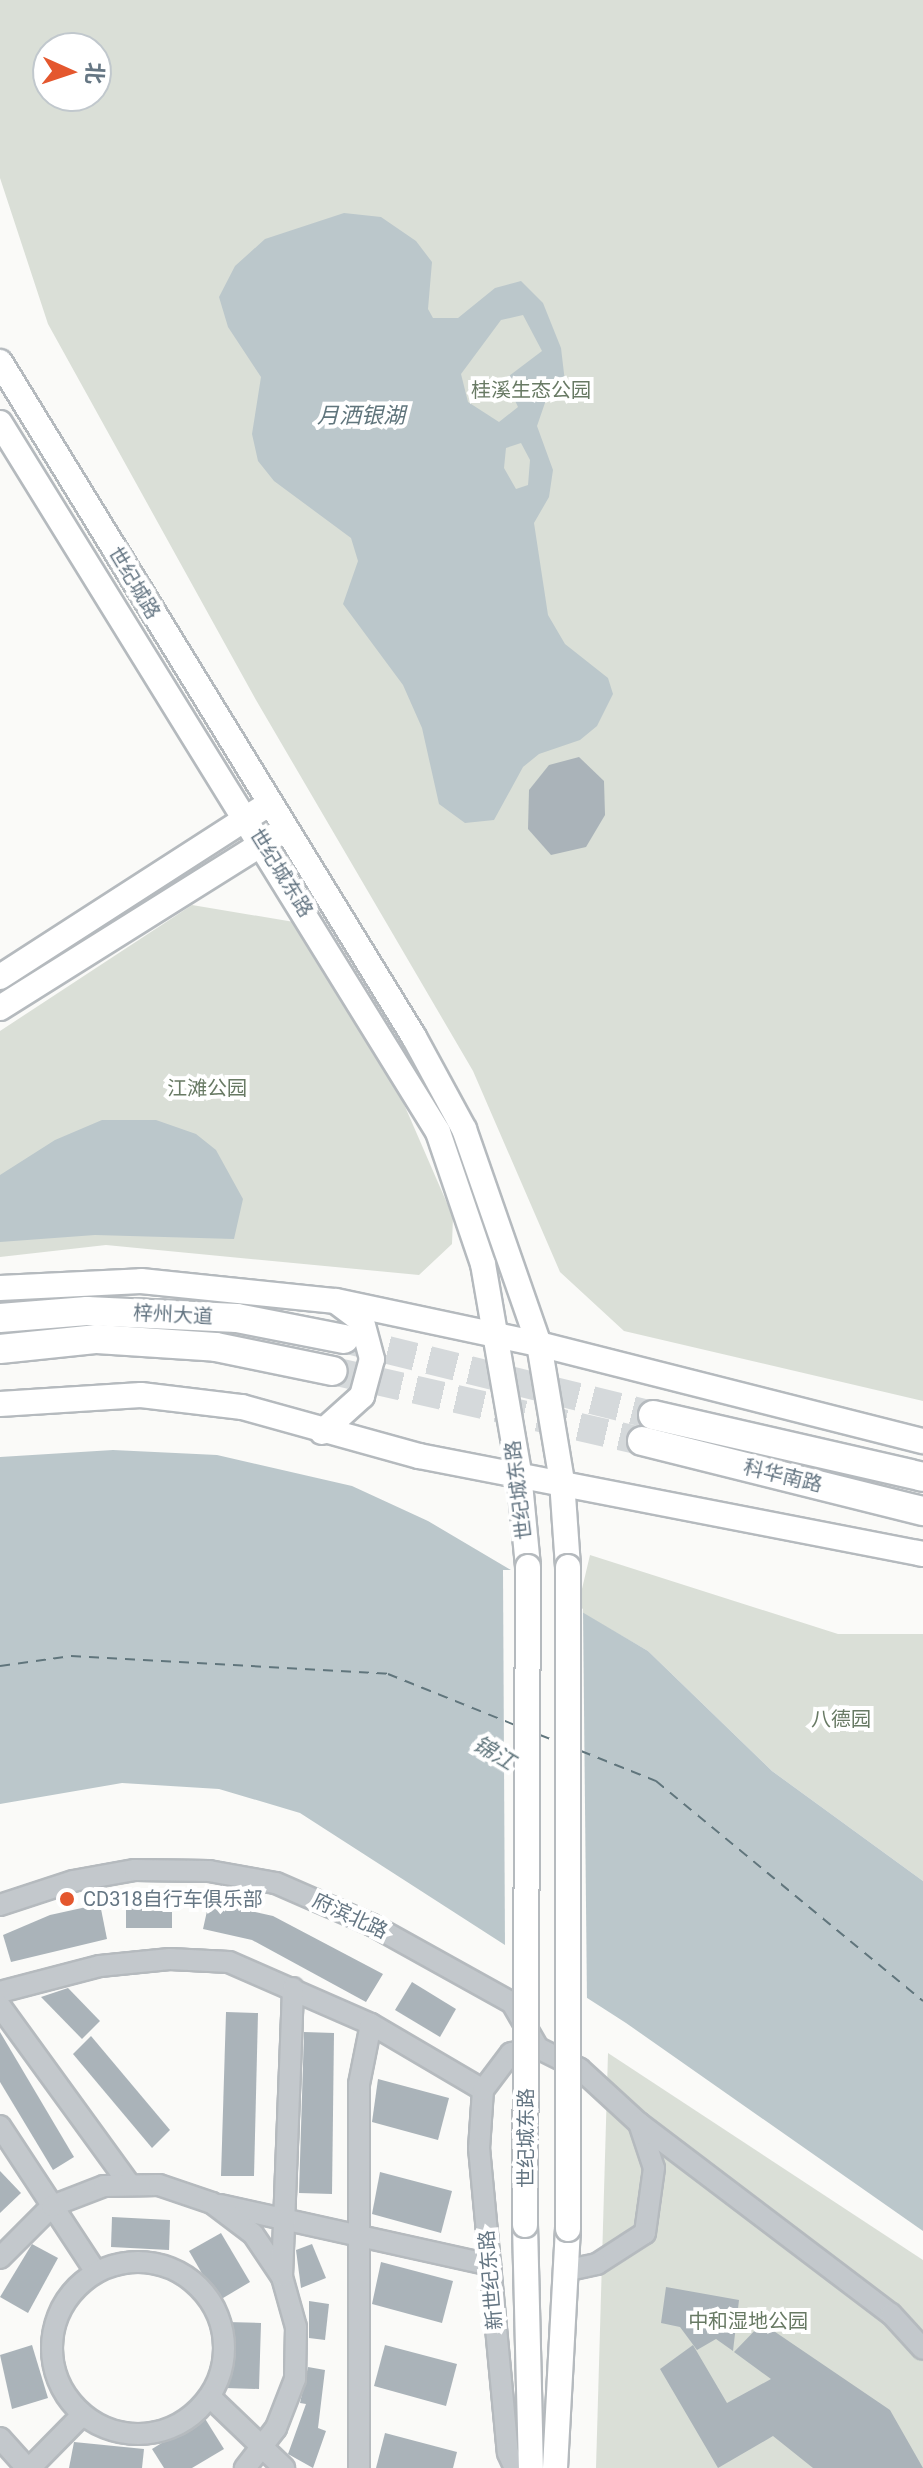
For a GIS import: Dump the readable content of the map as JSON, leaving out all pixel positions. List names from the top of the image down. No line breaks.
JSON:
{"streets":{"highway":["梓州大道","科华南路"],"main road":["世纪城路","世纪城东路","新世纪东路"],"street":["府滨北路"]},"crossings":[["世纪城路","世纪城东路"],["世纪城东路","新世纪东路"]],"water":["月洒银湖","锦江"],"parks":["桂溪生态公园","江滩公园","八德园","中和湿地公园"],"places":["CD318自行车俱乐部"],"north":"right"}
